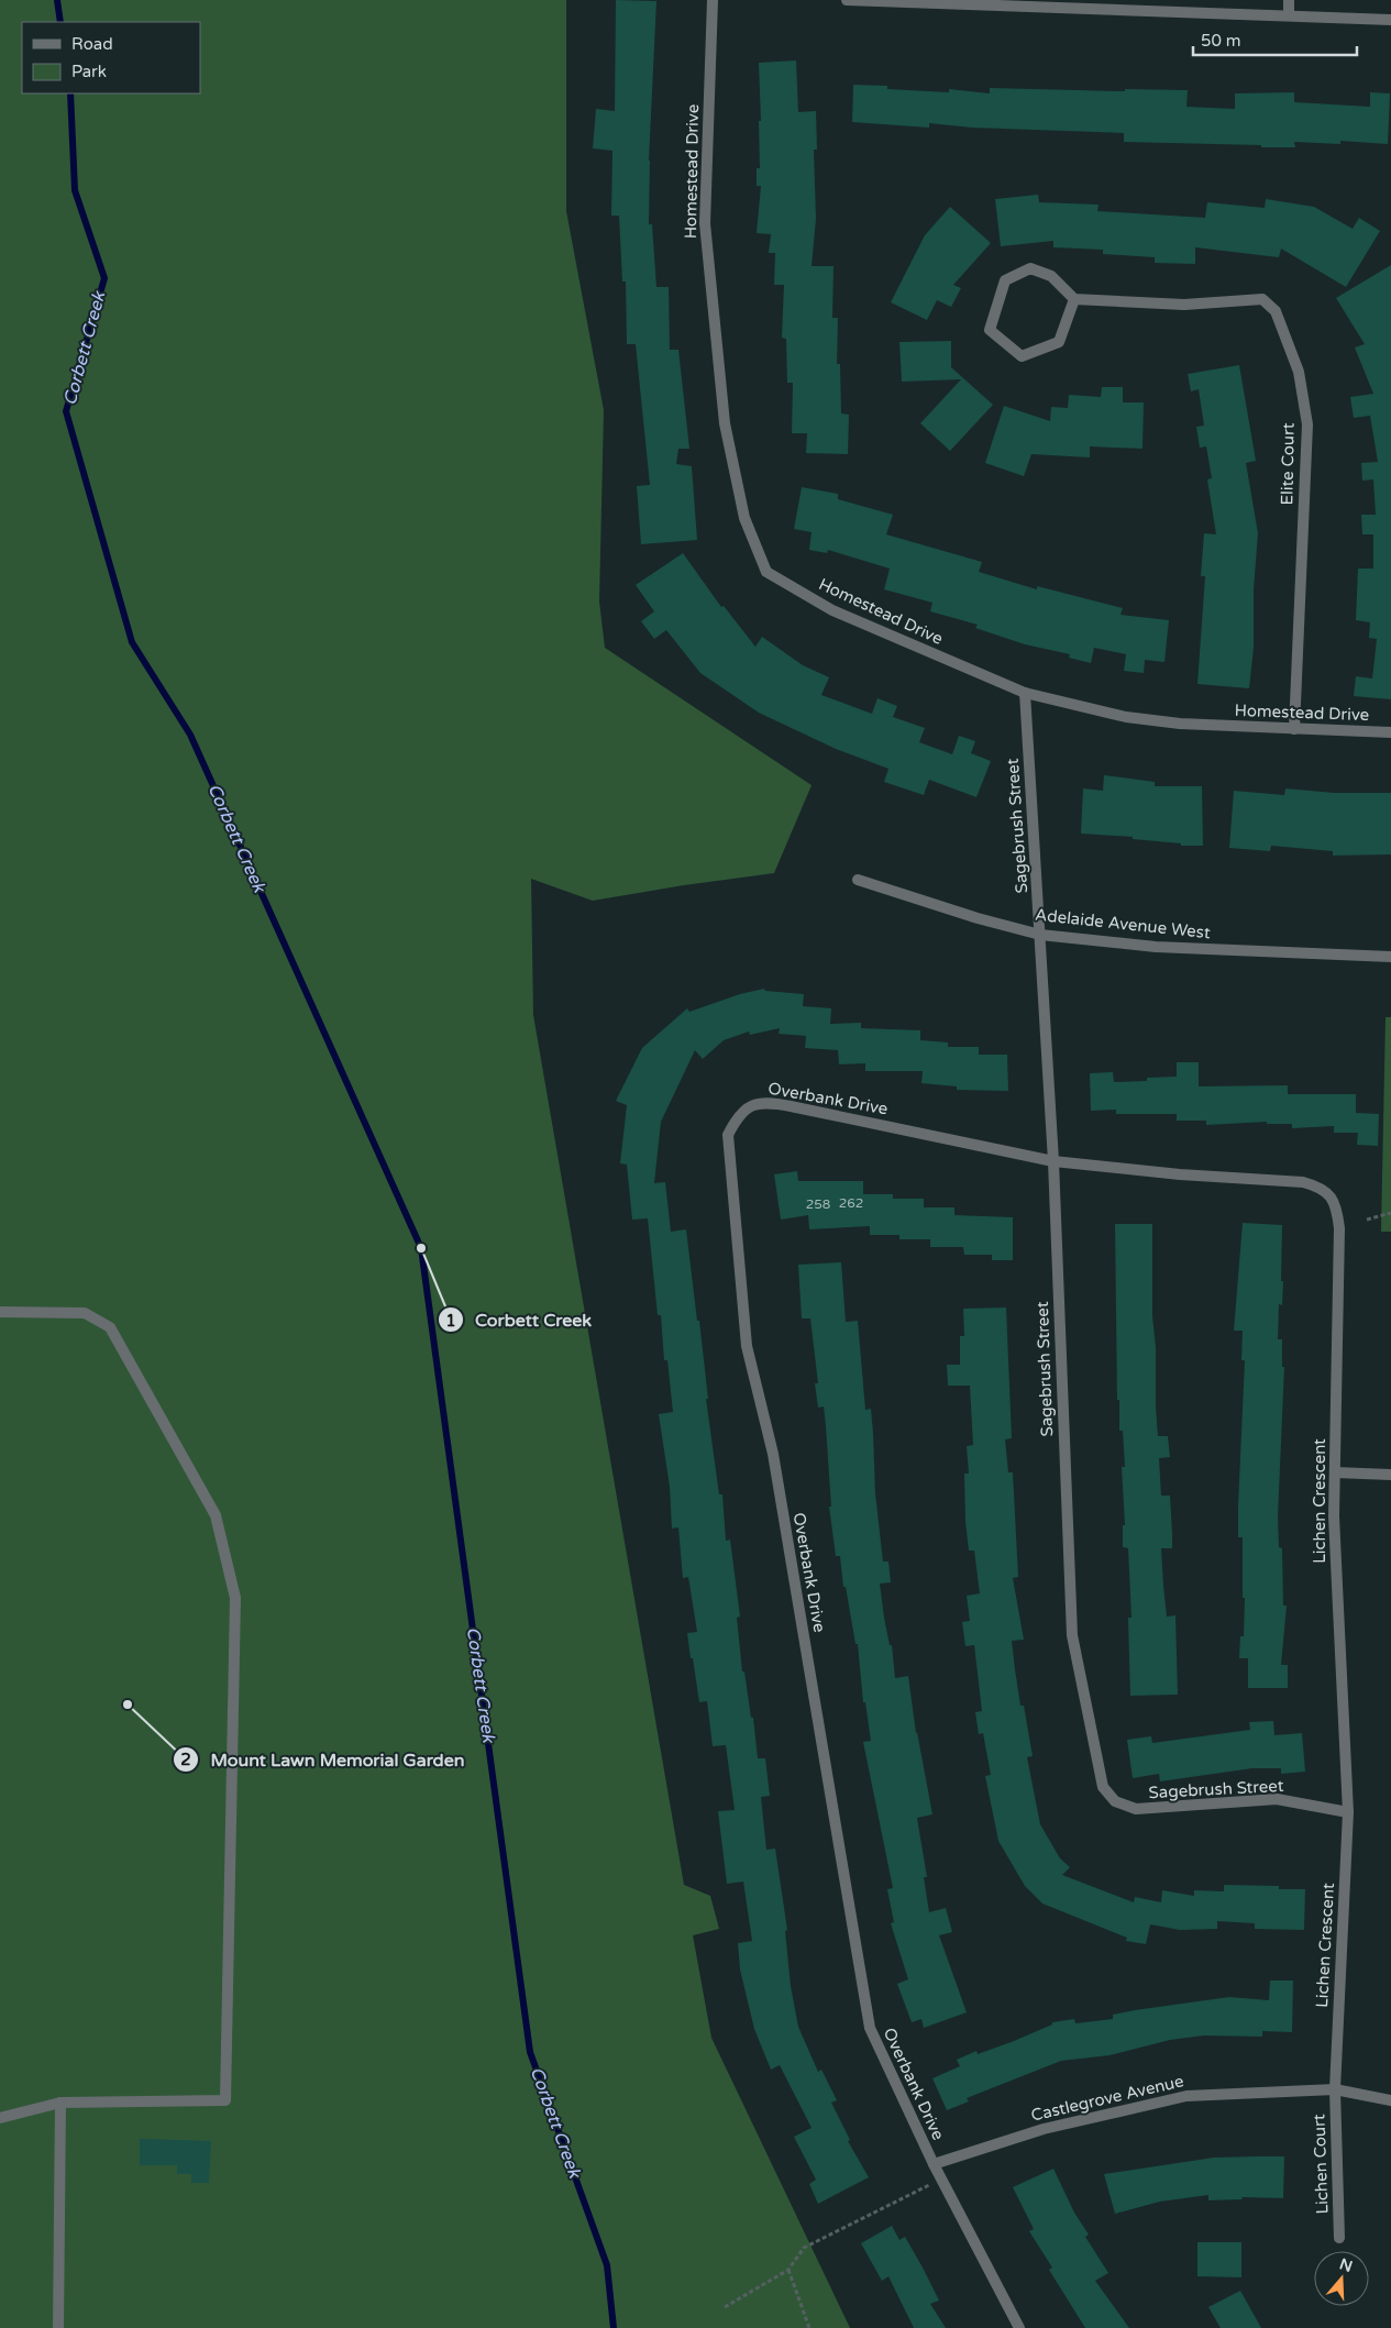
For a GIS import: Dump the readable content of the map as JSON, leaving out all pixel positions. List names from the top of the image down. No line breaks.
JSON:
{"streets":{"street":["Homestead Drive","Elite Court","Sagebrush Street","Adelaide Avenue West","Overbank Drive","Lichen Crescent","Castlegrove Avenue","Lichen Court"]},"crossings":[["Homestead Drive","Elite Court"],["Homestead Drive","Sagebrush Street"],["Sagebrush Street","Adelaide Avenue West"],["Sagebrush Street","Overbank Drive"],["Sagebrush Street","Lichen Crescent"],["Overbank Drive","Lichen Crescent"],["Overbank Drive","Castlegrove Avenue"],["Lichen Crescent","Castlegrove Avenue"],["Lichen Crescent","Lichen Court"],["Castlegrove Avenue","Lichen Court"]],"water":["Corbett Creek"],"places":["Corbett Creek","Mount Lawn Memorial Garden"],"house_numbers":["262","258"],"legend":["Road","Park"],"scale_bar":"50 m","north":"top"}
